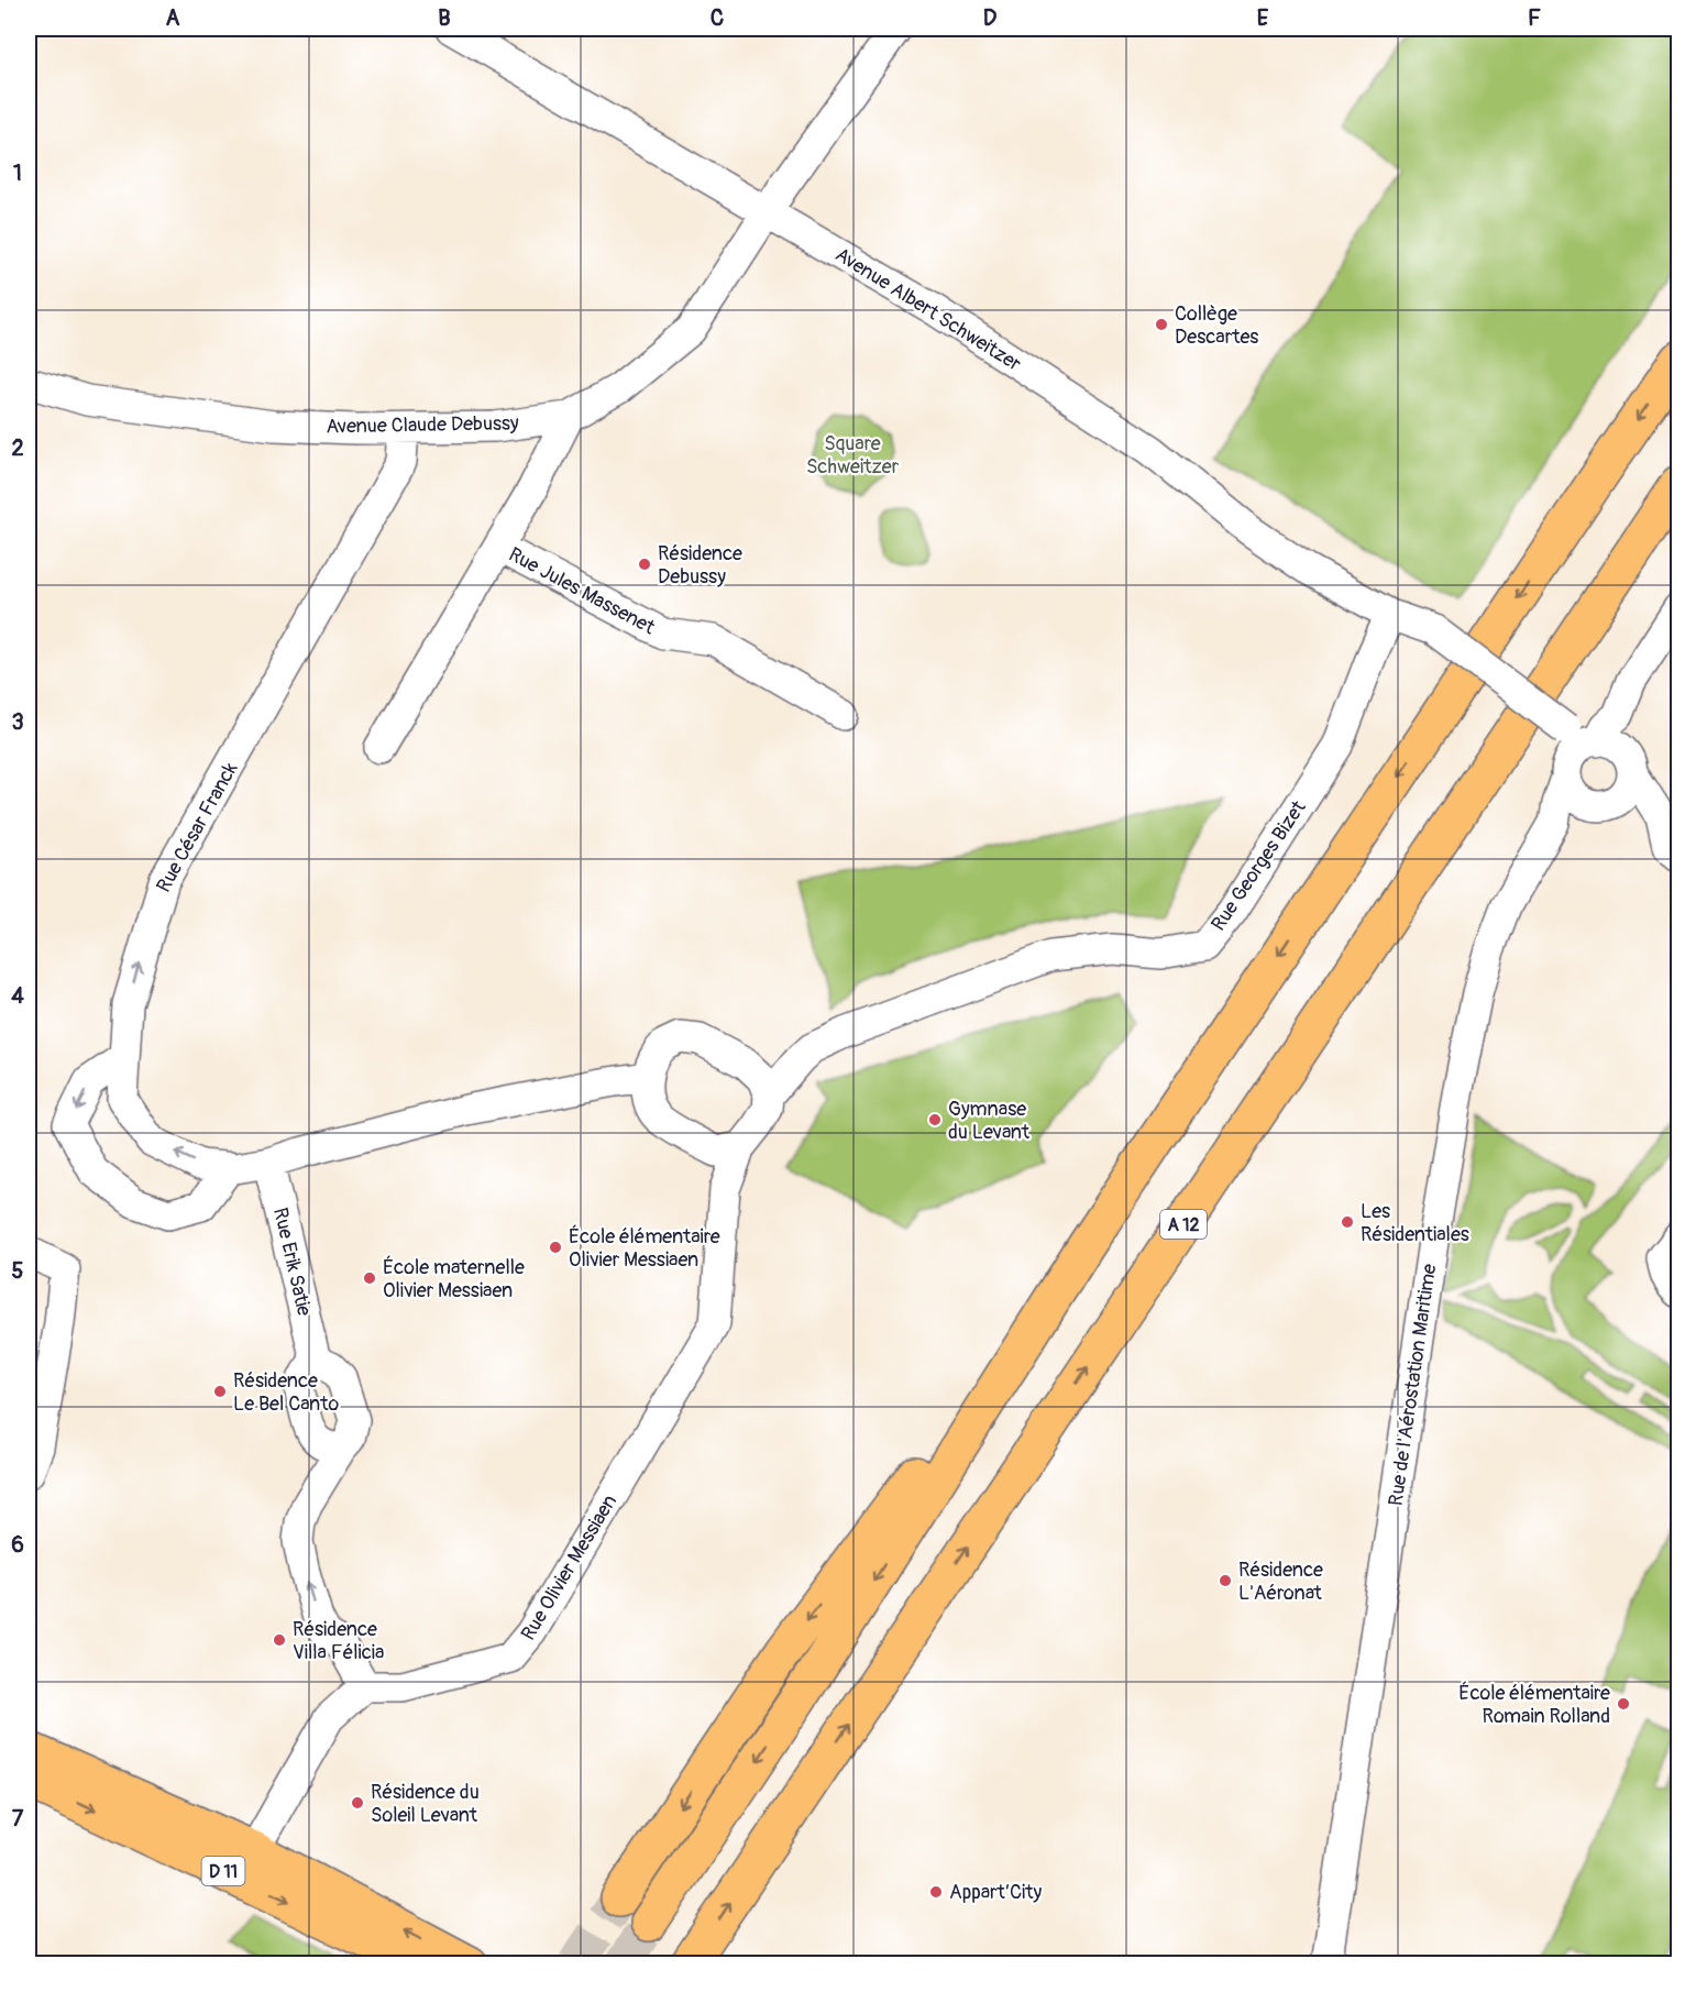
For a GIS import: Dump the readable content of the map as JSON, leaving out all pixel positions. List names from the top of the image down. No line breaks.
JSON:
{"streets":{"main road":["A 12","D 11"],"street":["Avenue Albert Schweitzer","Avenue Claude Debussy","Rue Jules Massenet","Rue César Franck","Rue Georges Bizet","Rue Erik Satie","Rue de l'Aérostation Maritime","Rue Olivier Messiaen"]},"crossings":[["Avenue Albert Schweitzer","Avenue Claude Debussy"],["Avenue Albert Schweitzer","Rue Georges Bizet"],["Avenue Albert Schweitzer","Rue de l'Aérostation Maritime"],["Avenue Claude Debussy","Rue Jules Massenet"],["Avenue Claude Debussy","Rue César Franck"],["Rue César Franck","Rue Georges Bizet"],["Rue César Franck","Rue Erik Satie"],["Rue César Franck","Rue Olivier Messiaen"],["Rue Georges Bizet","Rue Olivier Messiaen"]],"one_way":["Rue César Franck"],"parks":["Square Schweitzer"],"places":["Collège Descartes","Résidence Debussy","Gymnase du Levant","Les Résidentiales","École élémentaire Olivier Messiaen","École maternelle Olivier Messiaen","Résidence Le Bel Canto","Résidence L'Aéronat","Résidence Villa Félicia","École élémentaire Romain Rolland","Résidence du Soleil Levant","Appart’City"],"grid":{"columns":["A","B","C","D","E","F"],"rows":["1","2","3","4","5","6","7"]}}
